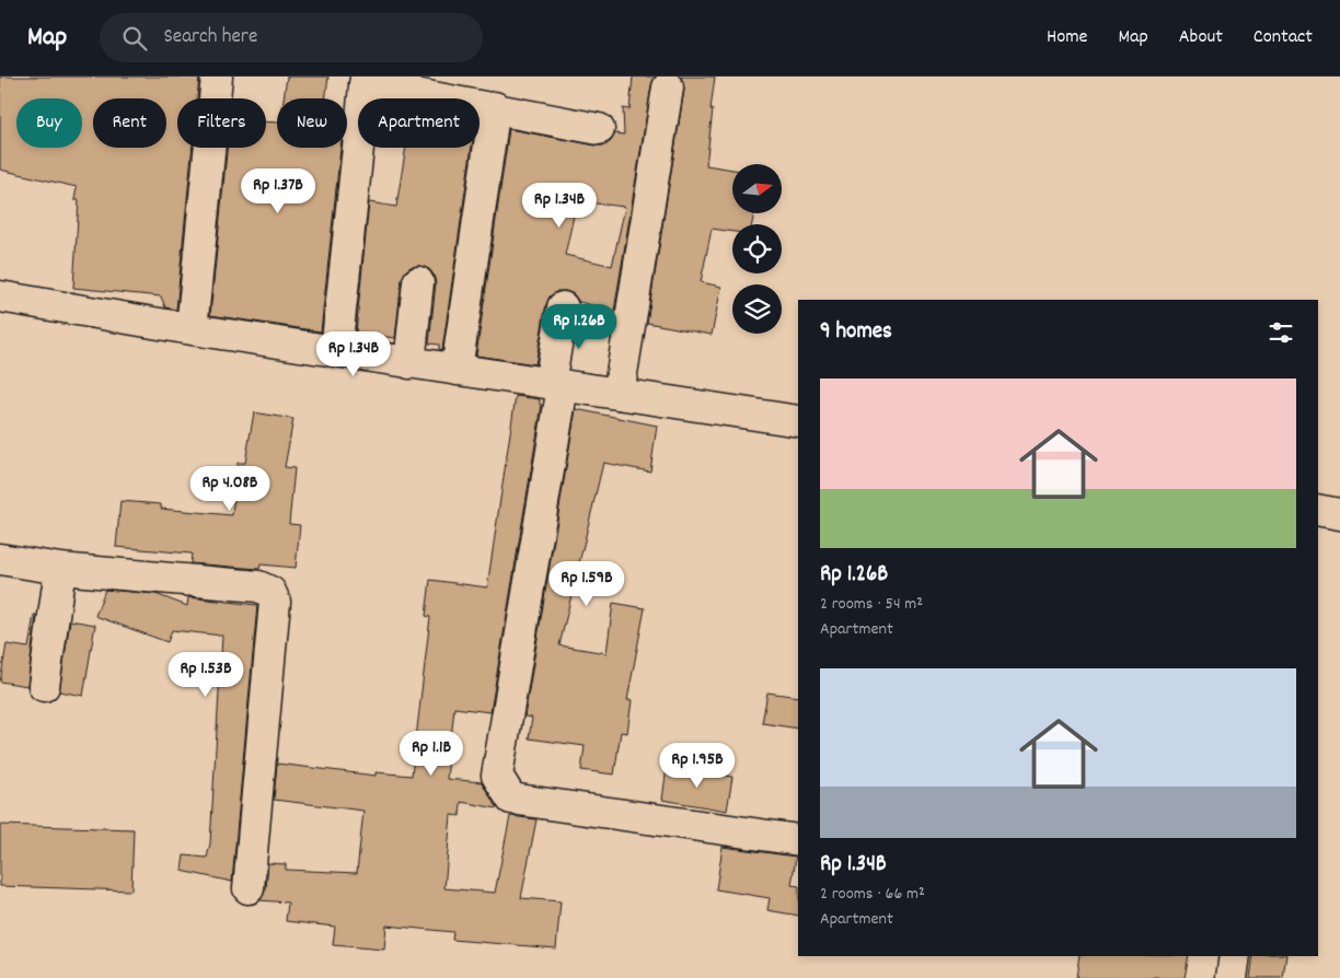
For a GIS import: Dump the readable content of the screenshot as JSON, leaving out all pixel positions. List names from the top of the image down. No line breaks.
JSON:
{"north":"right","page":{"header":"Map","search":"Search here","nav":["Home","Map","About","Contact"],"chip":["Buy","Rent","Filters","New","Apartment"],"price":["Rp 1.37B","Rp 1.34B","Rp 1.26B","Rp 1.34B","Rp 4.08B","Rp 1.59B","Rp 1.53B","Rp 1.1B","Rp 1.95B"],"heading":"9 homes","list":[{"name":"Rp 1.26B","note":"2 rooms · 54 m² · Apartment"},{"name":"Rp 1.34B","note":"2 rooms · 66 m² · Apartment"}]}}
